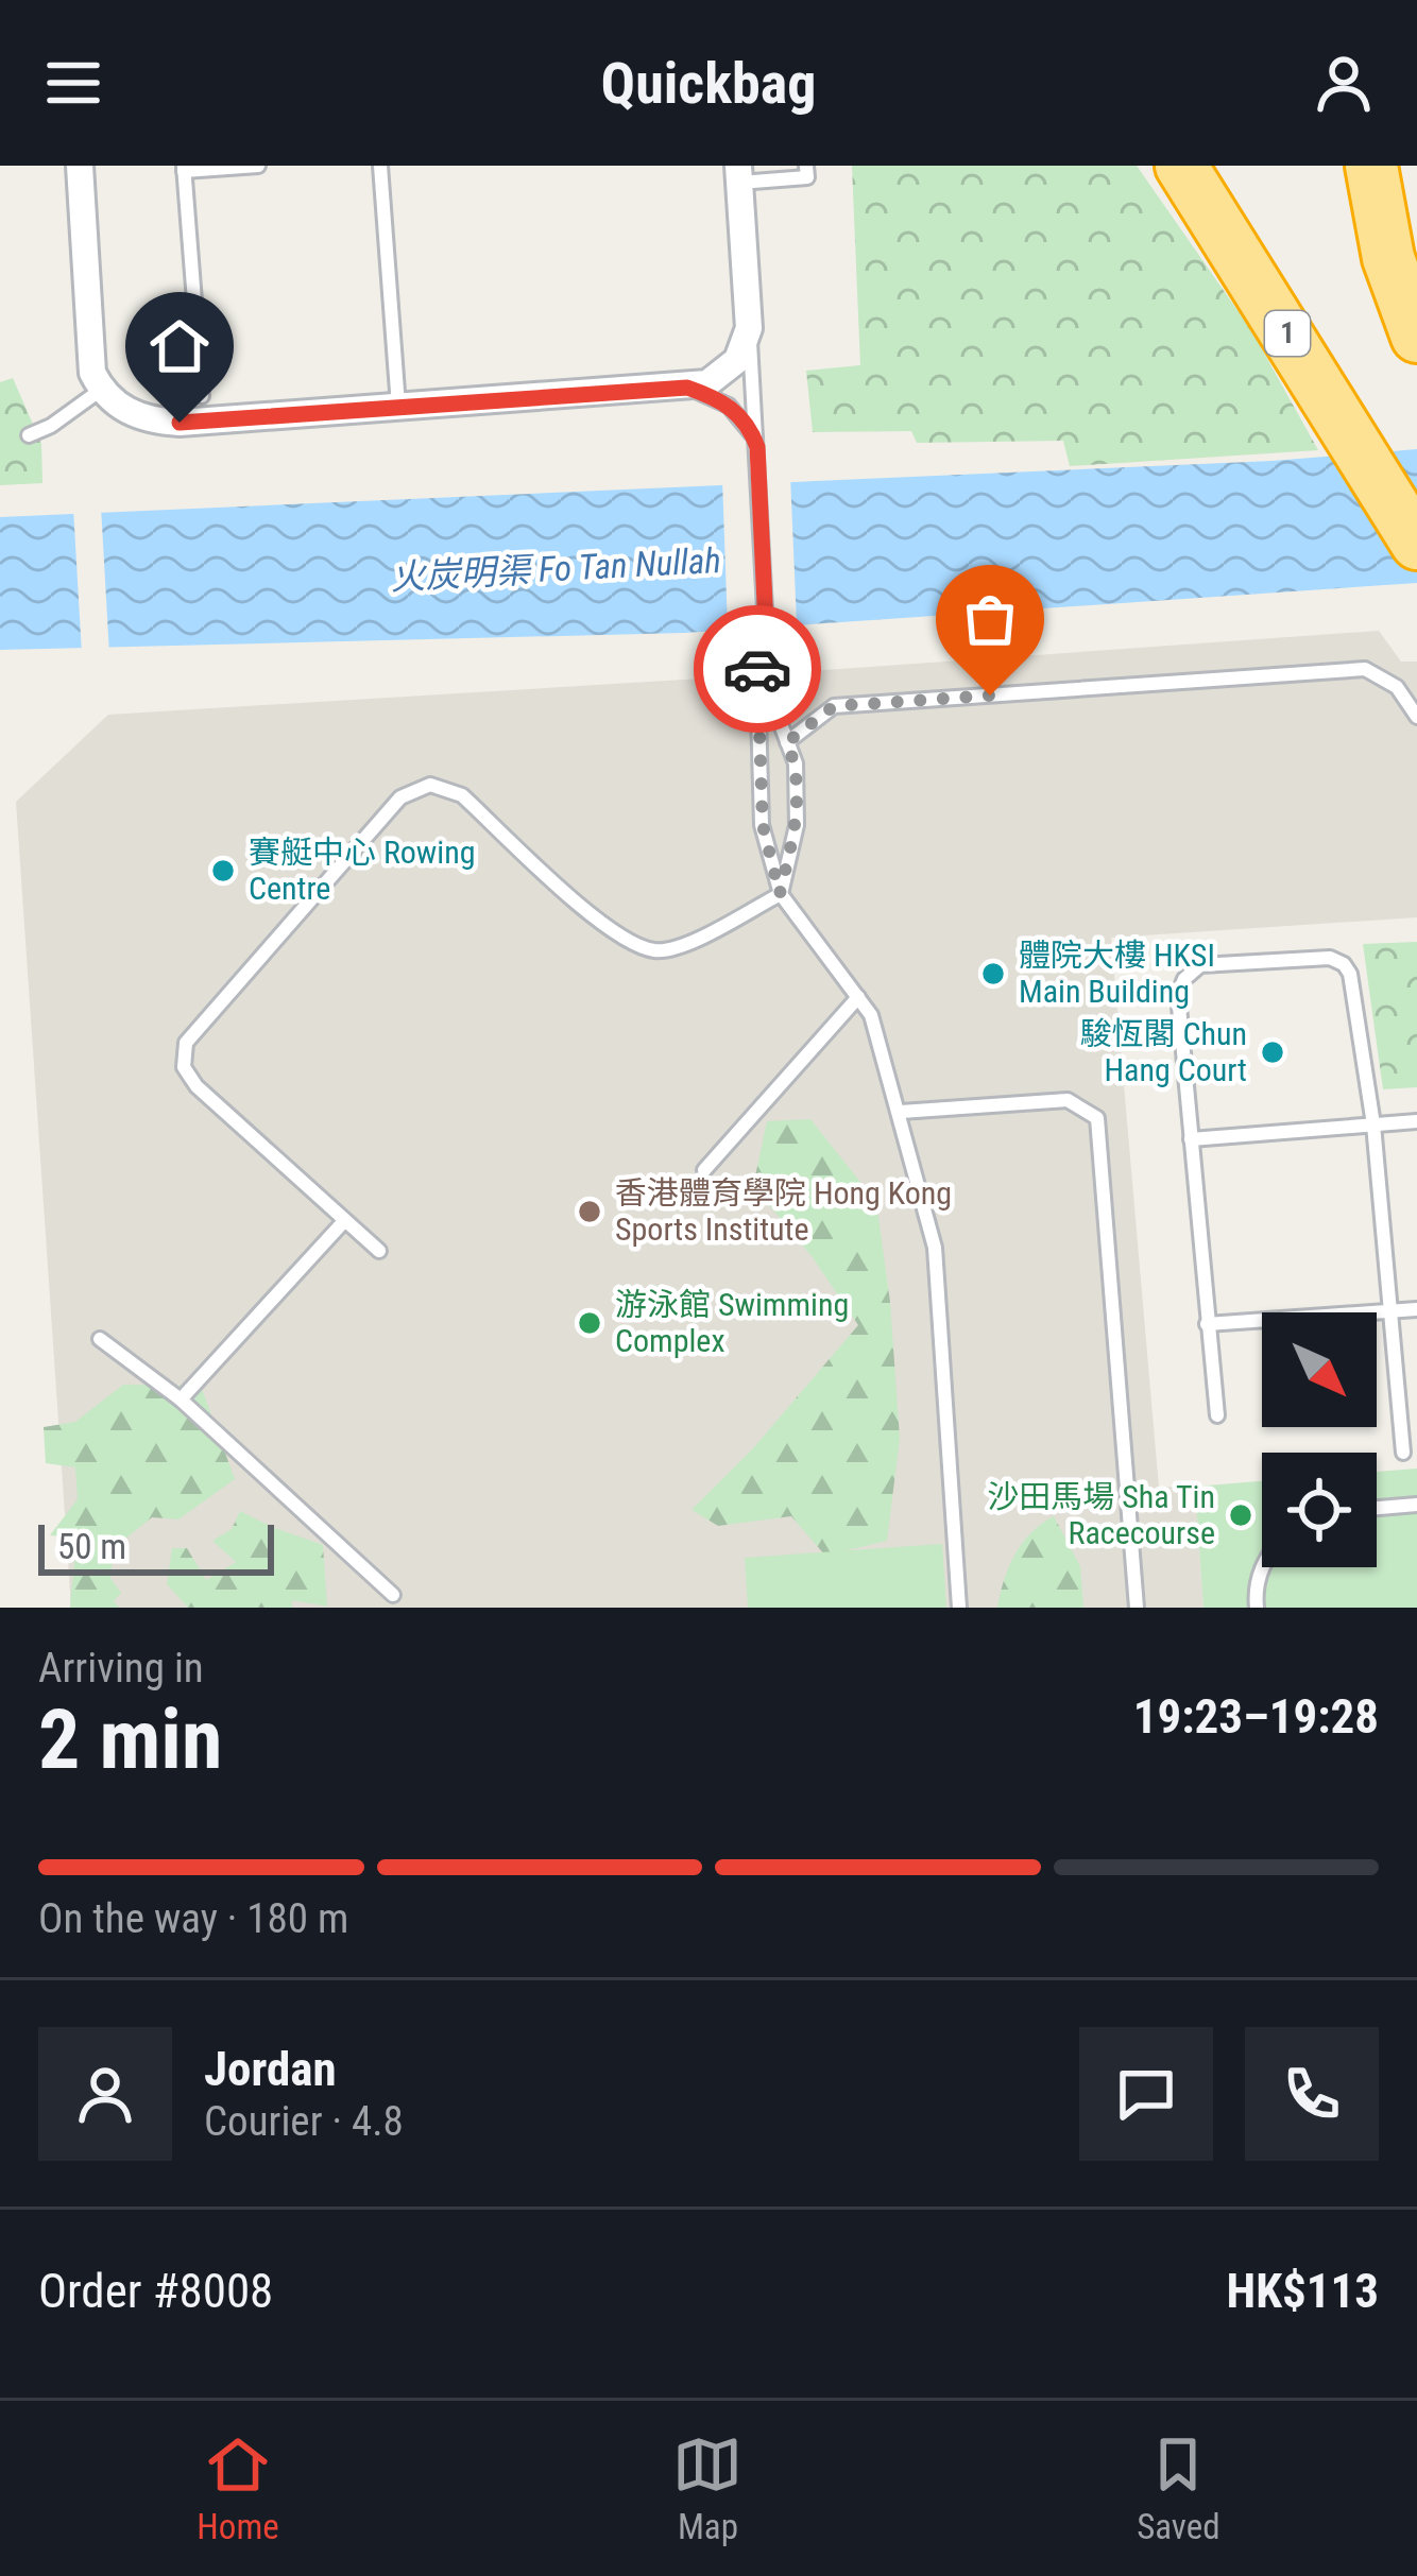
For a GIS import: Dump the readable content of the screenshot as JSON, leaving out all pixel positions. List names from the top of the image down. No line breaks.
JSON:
{"streets":{"highway":["1"]},"water":["火炭明渠 Fo Tan Nullah"],"places":["賽艇中心 Rowing Centre","體院大樓 HKSI Main Building","駿恆閣 Chun Hang Court","香港體育學院 Hong Kong Sports Institute","游泳館 Swimming Complex","沙田馬場 Sha Tin Racecourse"],"scale_bar":"50 m","north":"bottom right","page":{"header":"Quickbag","scale":"50 m","heading":["2 min","Arriving in","19:23–19:28"],"panel":["Jordan","Courier · 4.8","Order #8008","HK$113"],"bar":"On the way · 180 m","tabs":["Home","Map","Saved"]}}
